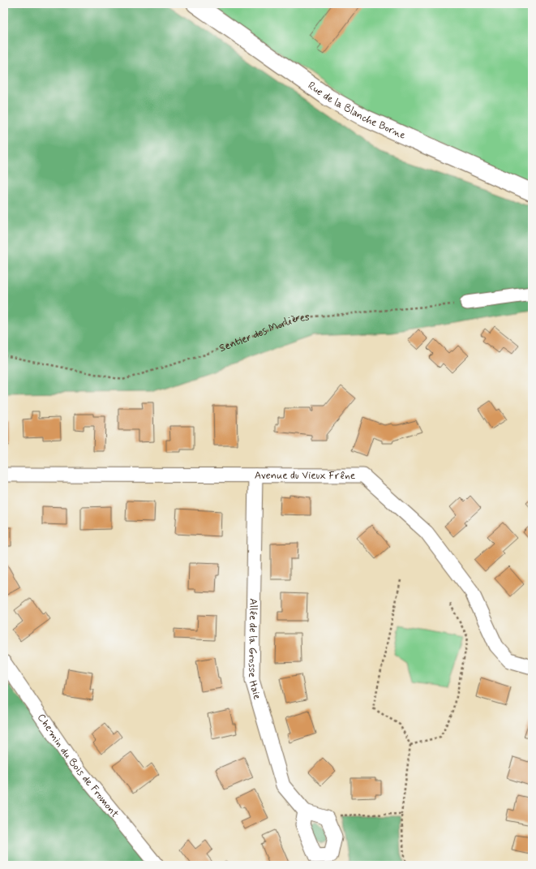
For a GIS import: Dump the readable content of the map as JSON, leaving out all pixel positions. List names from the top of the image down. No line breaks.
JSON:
{"streets":{"street":["Rue de la Blanche Borne","Avenue du Vieux Frêne","Allée de la Grosse Haie","Chemin du Bois de Fromont"],"path":["Sentier des Morlières"]},"crossings":[["Avenue du Vieux Frêne","Allée de la Grosse Haie"]]}
